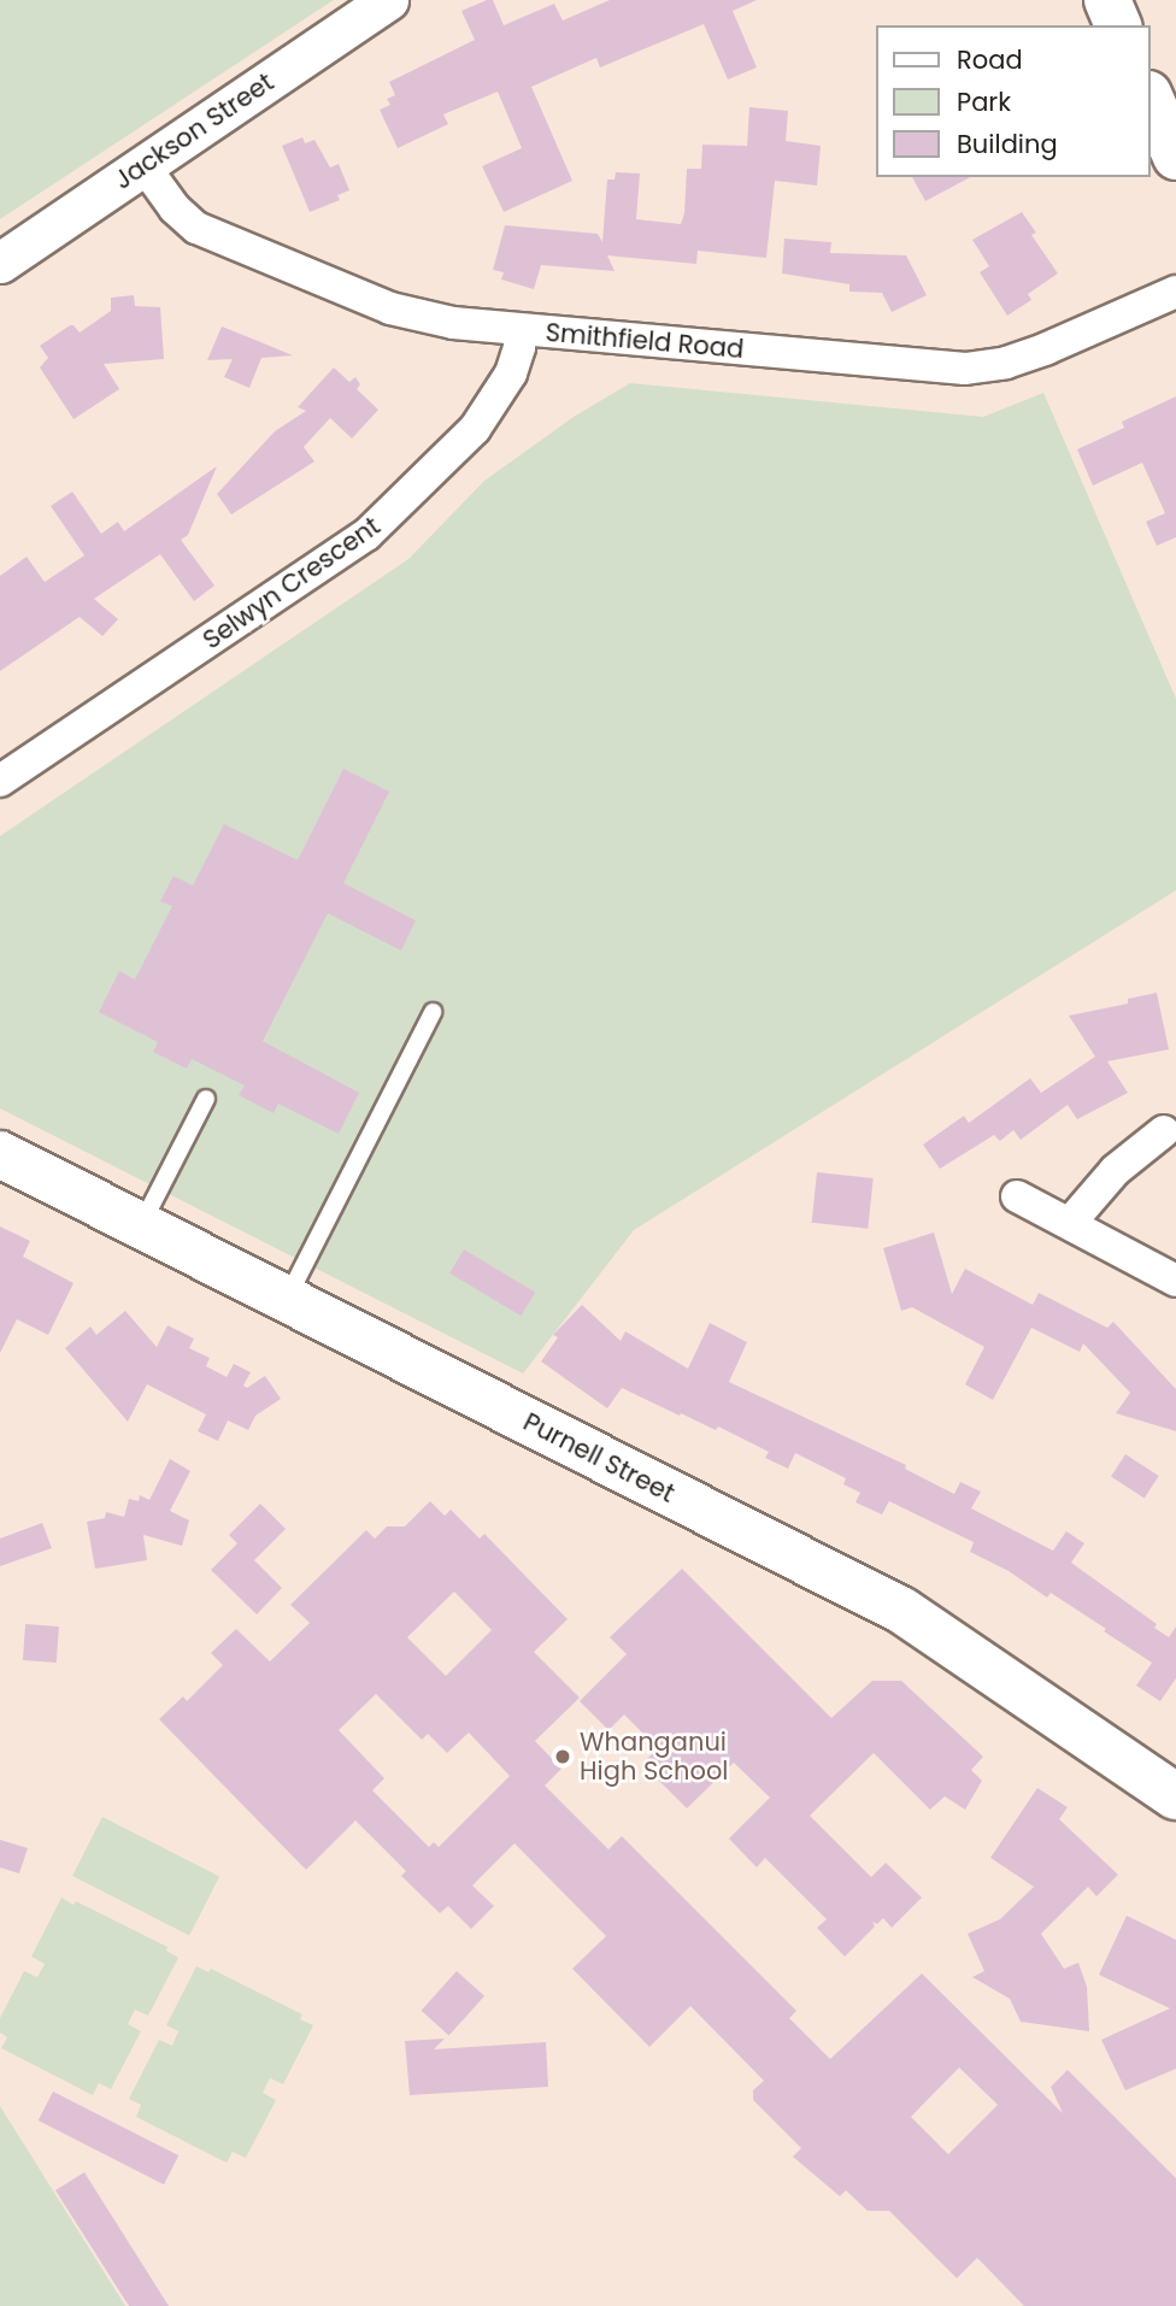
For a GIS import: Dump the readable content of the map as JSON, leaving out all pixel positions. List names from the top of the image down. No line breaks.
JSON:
{"streets":{"main road":["Purnell Street"],"street":["Jackson Street","Smithfield Road","Selwyn Crescent"]},"crossings":[["Jackson Street","Smithfield Road"],["Smithfield Road","Selwyn Crescent"]],"places":["Whanganui High School"],"legend":["Road","Park","Building"]}
